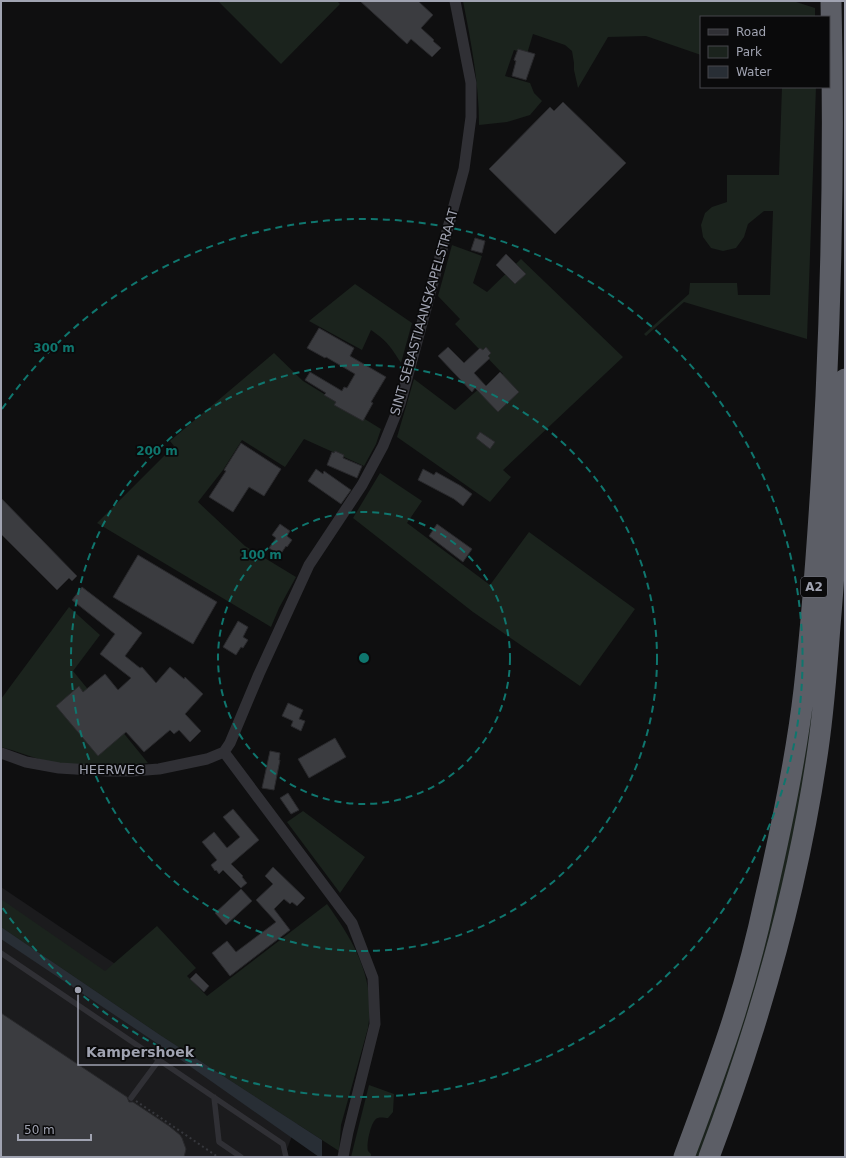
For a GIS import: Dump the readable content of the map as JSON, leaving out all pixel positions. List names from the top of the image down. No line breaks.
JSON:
{"streets":{"highway":["A2"],"street":["SINT SEBASTIAANSKAPELSTRAAT","HEERWEG"]},"crossings":[["SINT SEBASTIAANSKAPELSTRAAT","HEERWEG"]],"places":["Kampershoek"],"legend":["Road","Park","Water"],"scale_bar":"50 m","rings":["300 m","200 m","100 m"]}
